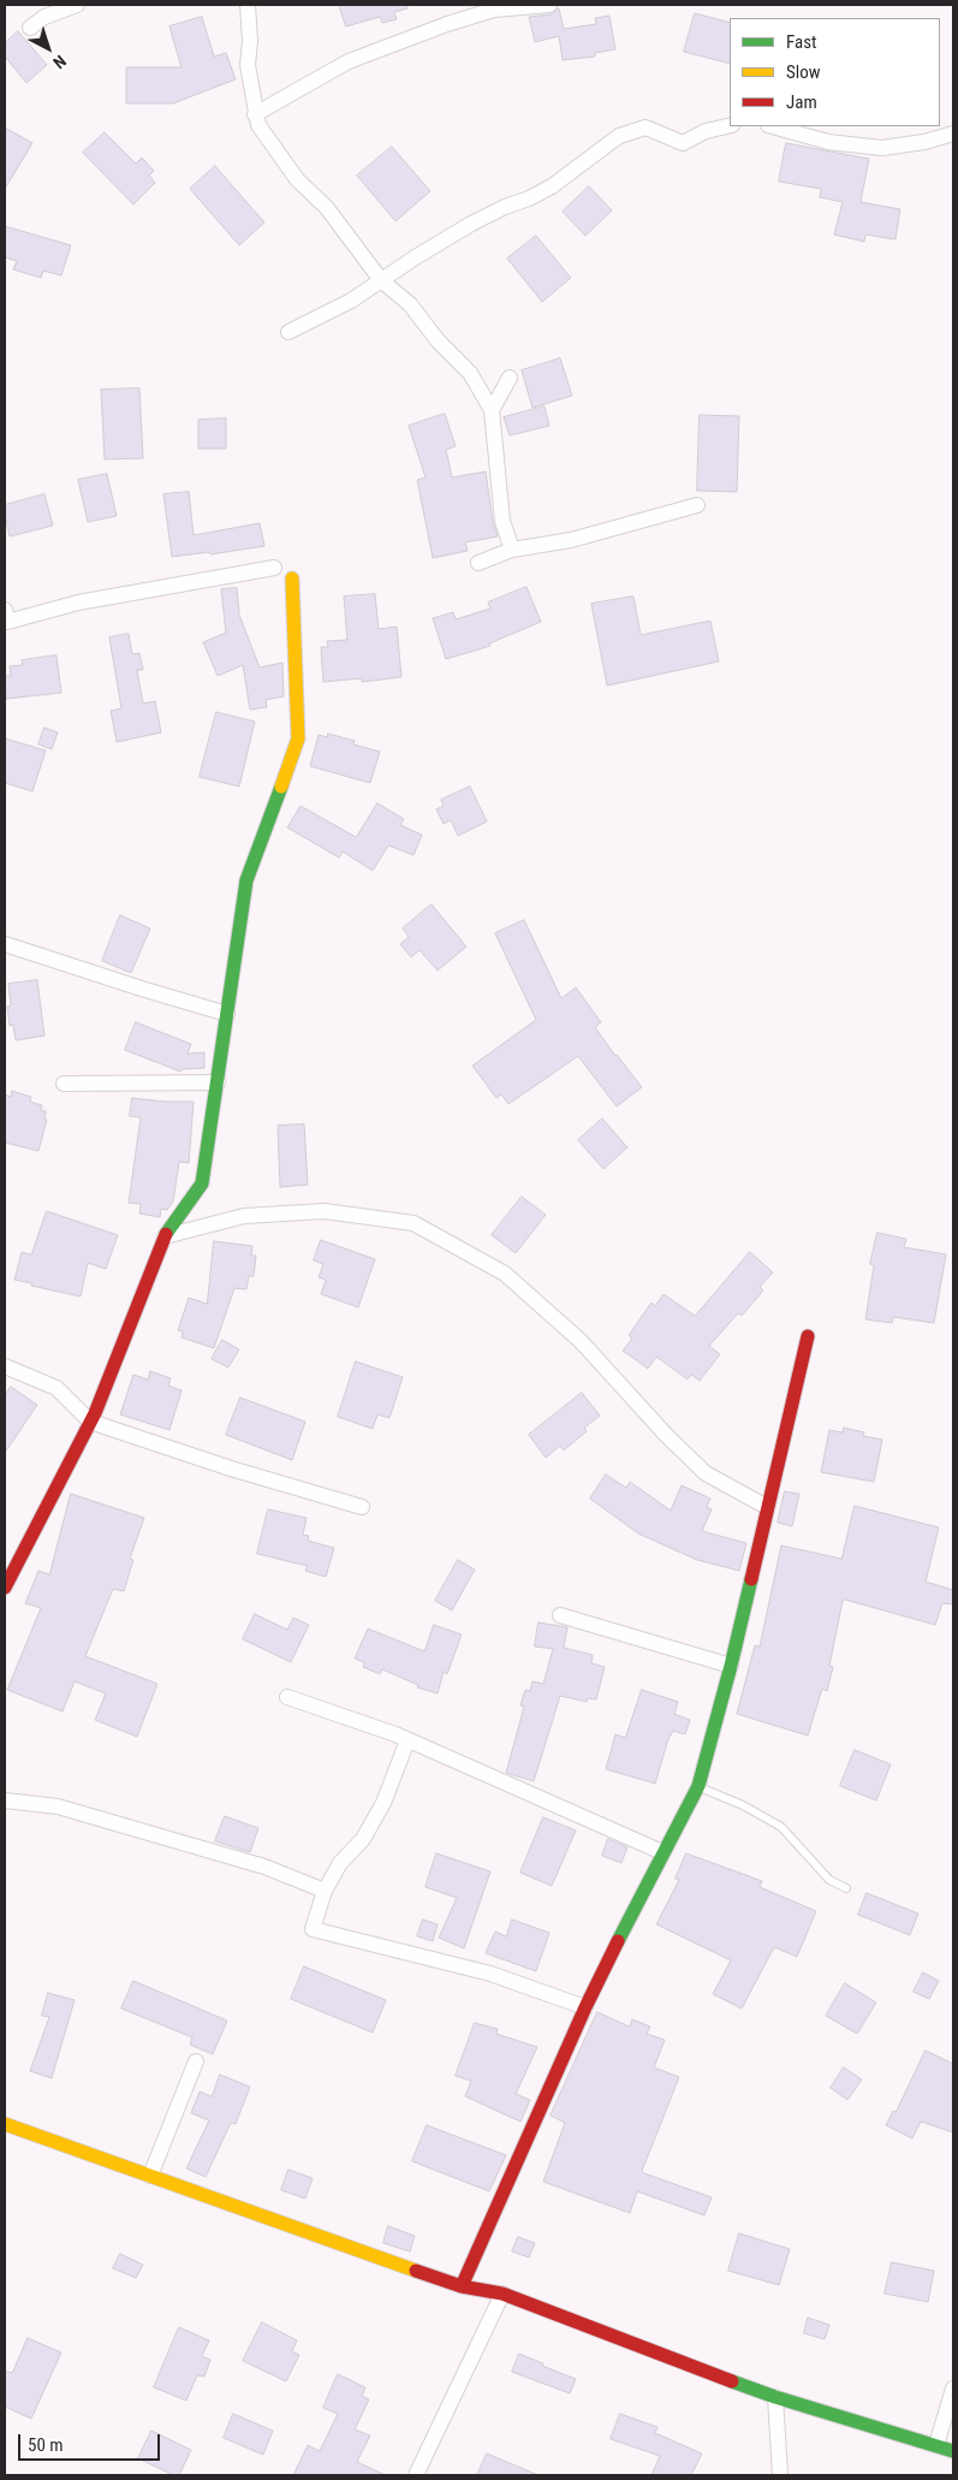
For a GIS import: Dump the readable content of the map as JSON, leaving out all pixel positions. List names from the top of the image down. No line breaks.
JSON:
{"legend":["Fast","Slow","Jam"],"scale_bar":"50 m","north":"bottom right"}
